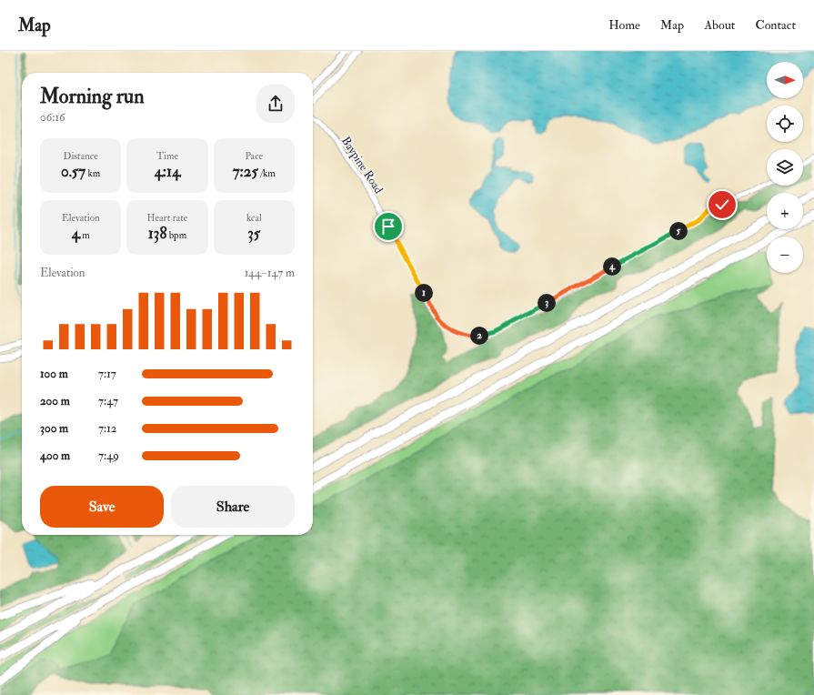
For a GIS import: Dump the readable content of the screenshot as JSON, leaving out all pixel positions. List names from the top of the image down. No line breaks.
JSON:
{"streets":{"street":["Baypine Road"]},"north":"right","page":{"header":"Map","nav":["Home","Map","About","Contact"],"map_buttons":["+","−"],"heading":["Morning run","06:16"],"stats":[["Distance","0.57 km"],["Time","4:14"],["Pace","7:25 /km"],["Elevation","4 m"],["Heart rate","138 bpm"],["kcal","35"]],"pins":["5","4","1","3","2"],"chart":["Elevation","144–147 m"],"list":[{"name":"100 m","note":"7:17"},{"name":"200 m","note":"7:47"},{"name":"300 m","note":"7:12"},{"name":"400 m","note":"7:49"}],"buttons":["Save","Share"]}}
